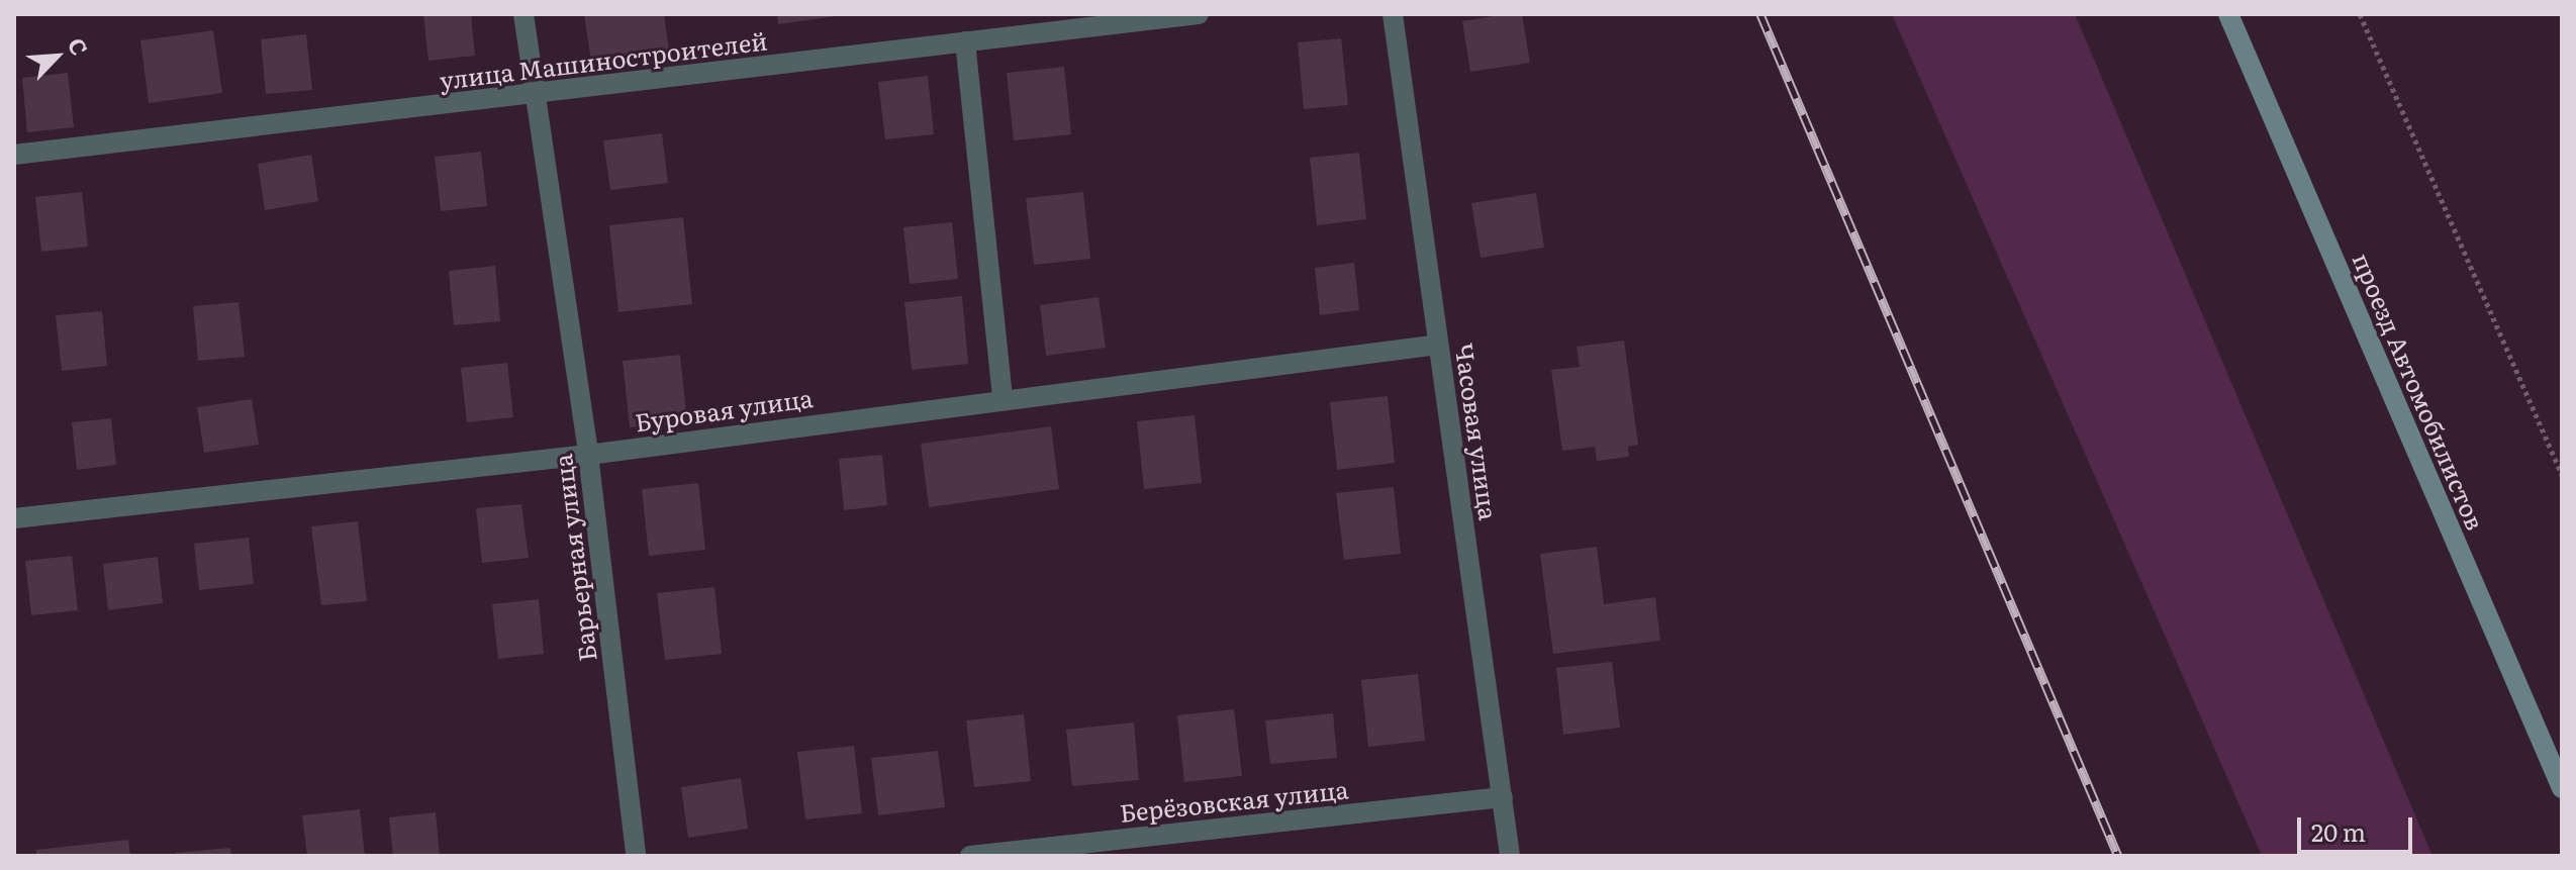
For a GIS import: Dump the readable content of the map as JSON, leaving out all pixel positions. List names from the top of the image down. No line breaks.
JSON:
{"streets":{"street":["улица Машиностроителей","проезд Автомобилистов","Буровая улица","Часовая улица","Барьерная улица","Берёзовская улица"]},"crossings":[["улица Машиностроителей","Барьерная улица"],["Буровая улица","Часовая улица"],["Буровая улица","Барьерная улица"],["Часовая улица","Берёзовская улица"]],"scale_bar":"20 m","north":"top right"}
